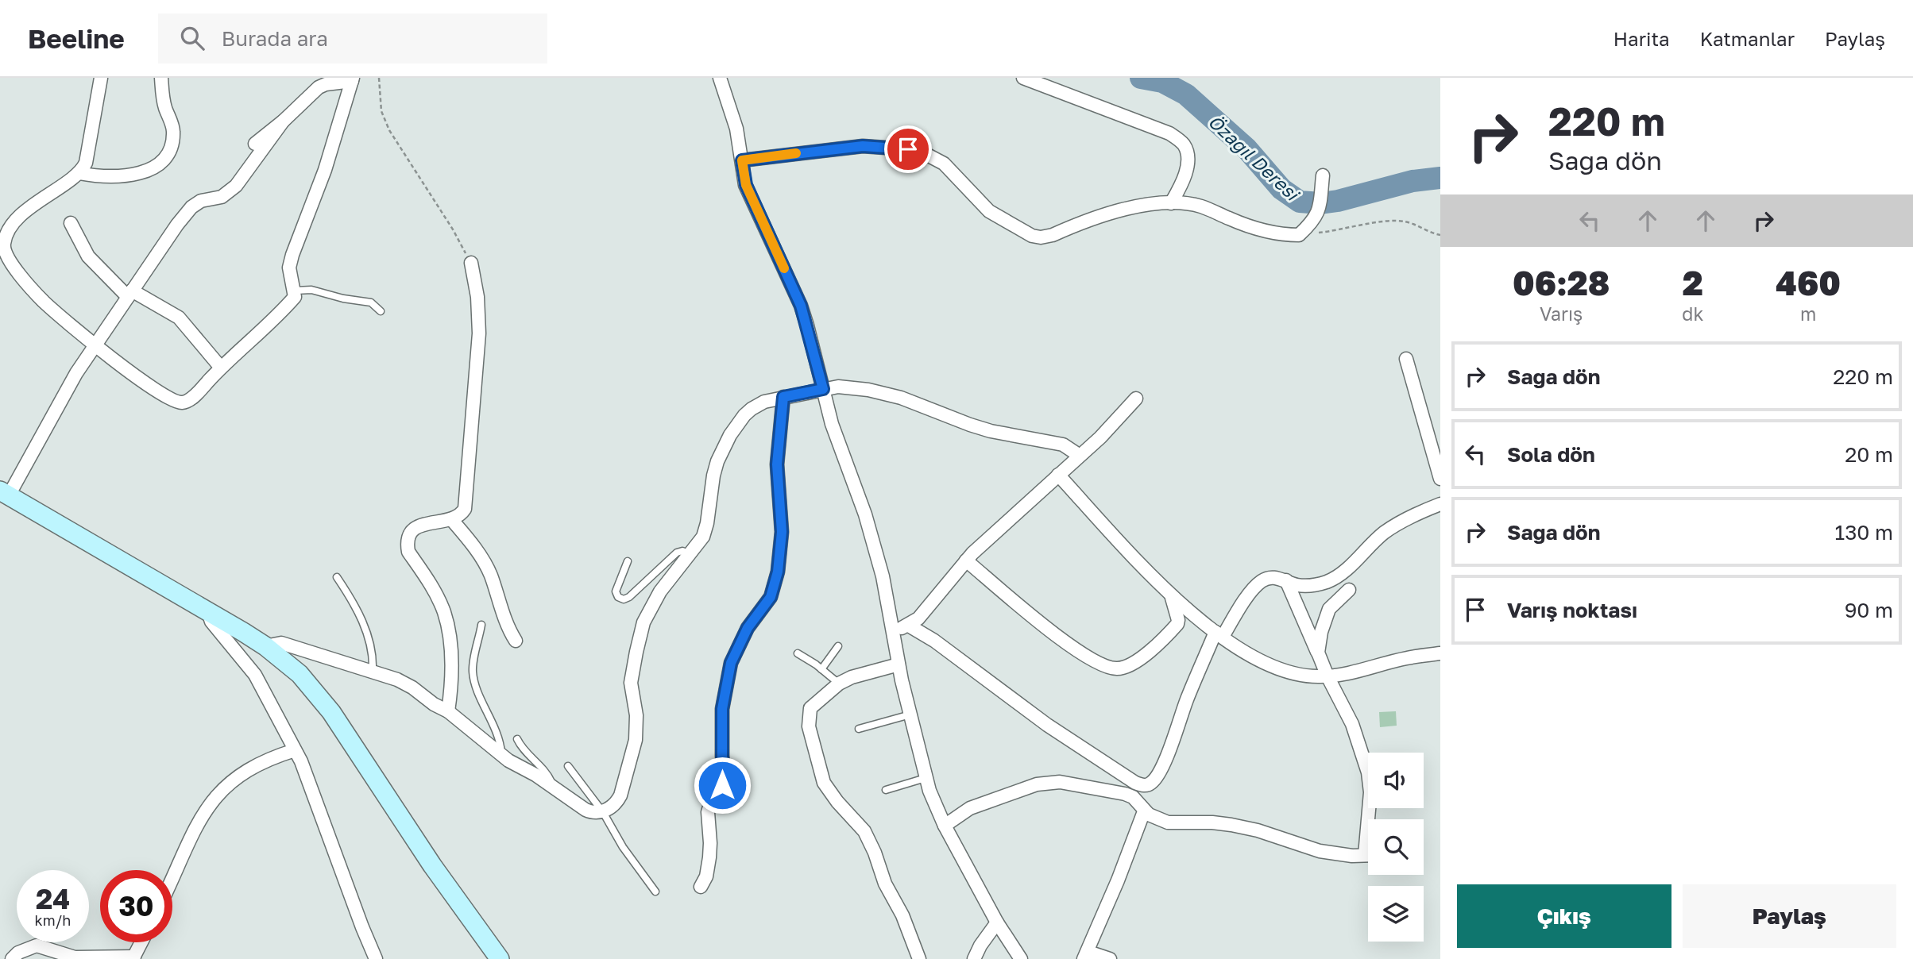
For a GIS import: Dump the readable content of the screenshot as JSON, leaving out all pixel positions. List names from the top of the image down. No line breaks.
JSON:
{"water":["Özağıl Deresi"],"page":{"header":"Beeline","search":"Burada ara","nav":["Harita","Katmanlar","Paylaş"],"turn":["220 m","Sağa dön"],"eta":["06:28","Varış","2","dk","460","m"],"list":[{"name":"Sağa dön","value":"220 m"},{"name":"Sola dön","value":"20 m"},{"name":"Sağa dön","value":"130 m"},{"name":"Varış noktası","value":"90 m"}],"speed":"24 km/h","limit":"30","buttons":["Çıkış","Paylaş"]}}
